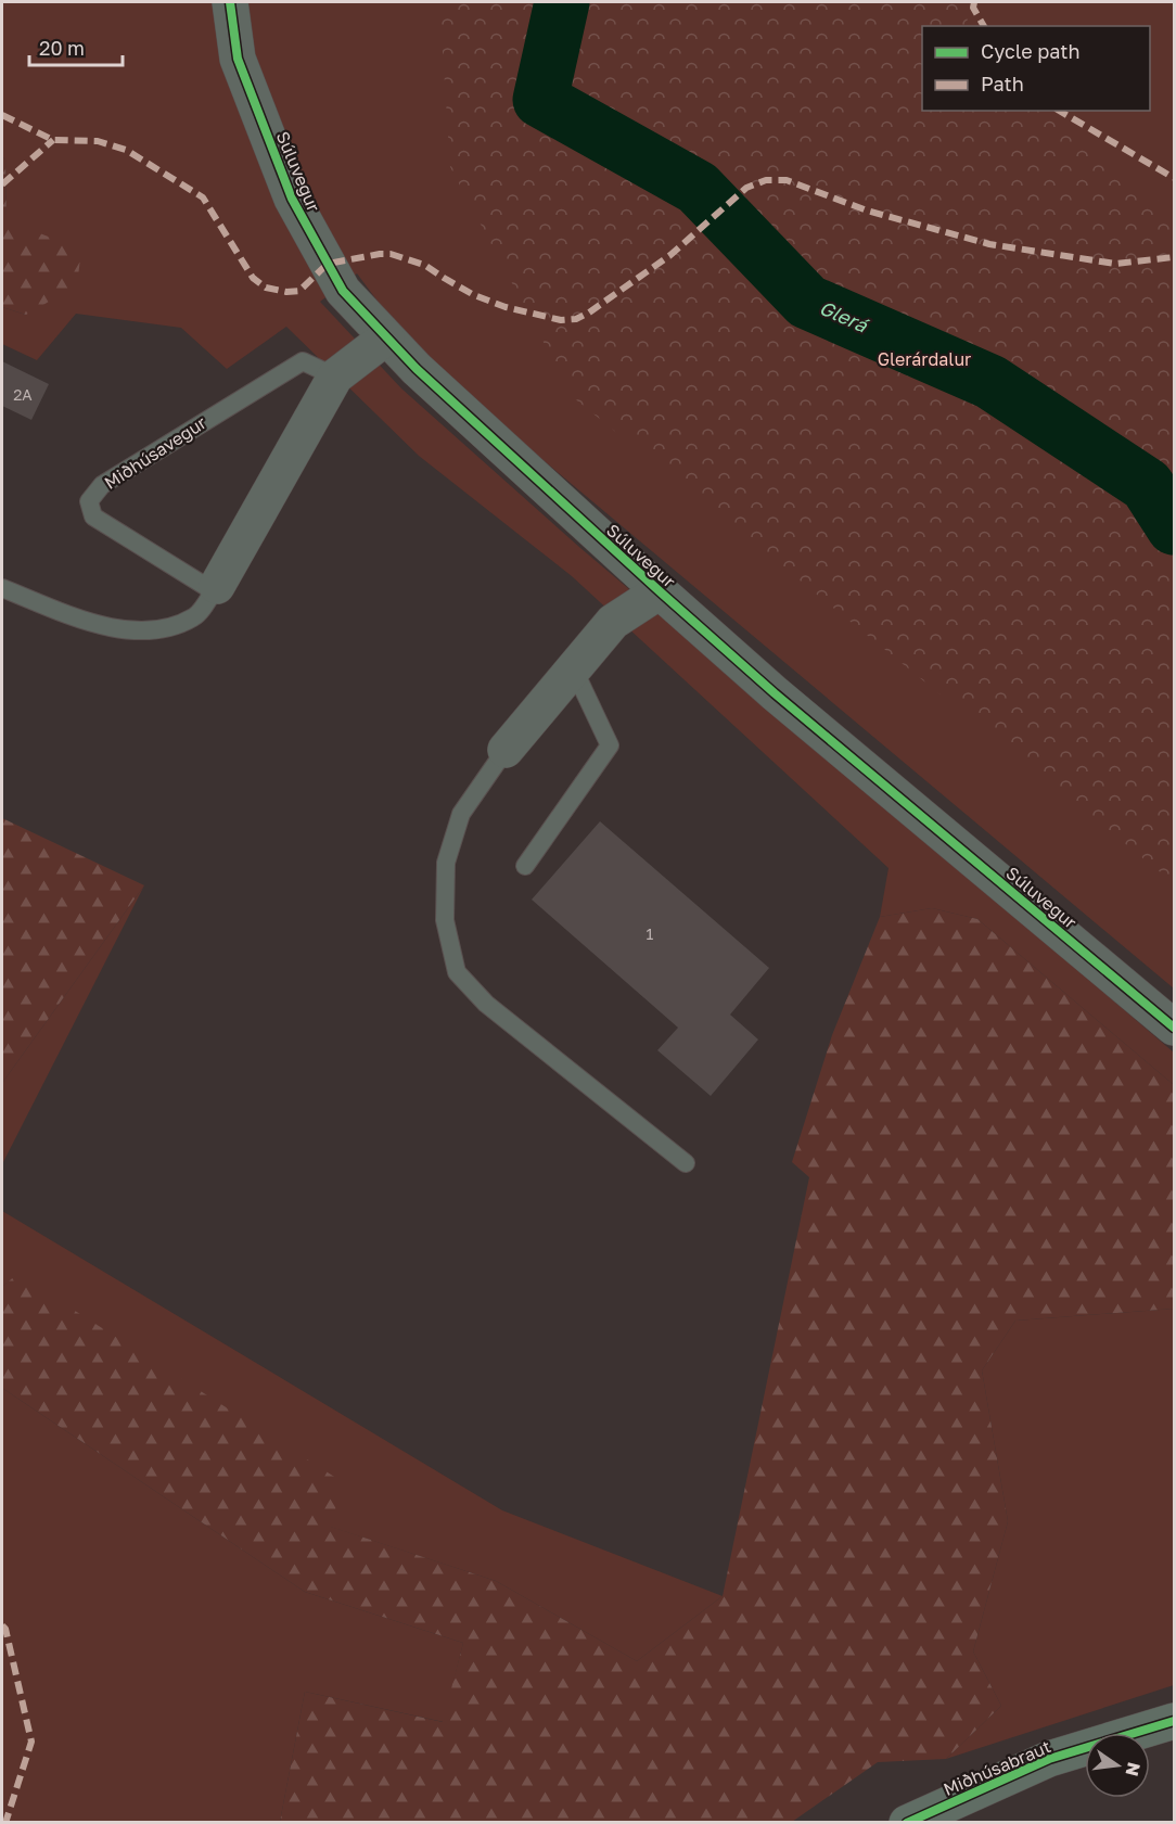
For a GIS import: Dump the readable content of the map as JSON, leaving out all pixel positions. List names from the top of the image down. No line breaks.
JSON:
{"streets":{"street":["Súluvegur","Miðhúsabraut"],"lane":["Miðhúsavegur"]},"water":["Glerá"],"parks":["Glerárdalur"],"house_numbers":["2A","1"],"legend":["Cycle path","Path"],"scale_bar":"20 m","north":"right"}
